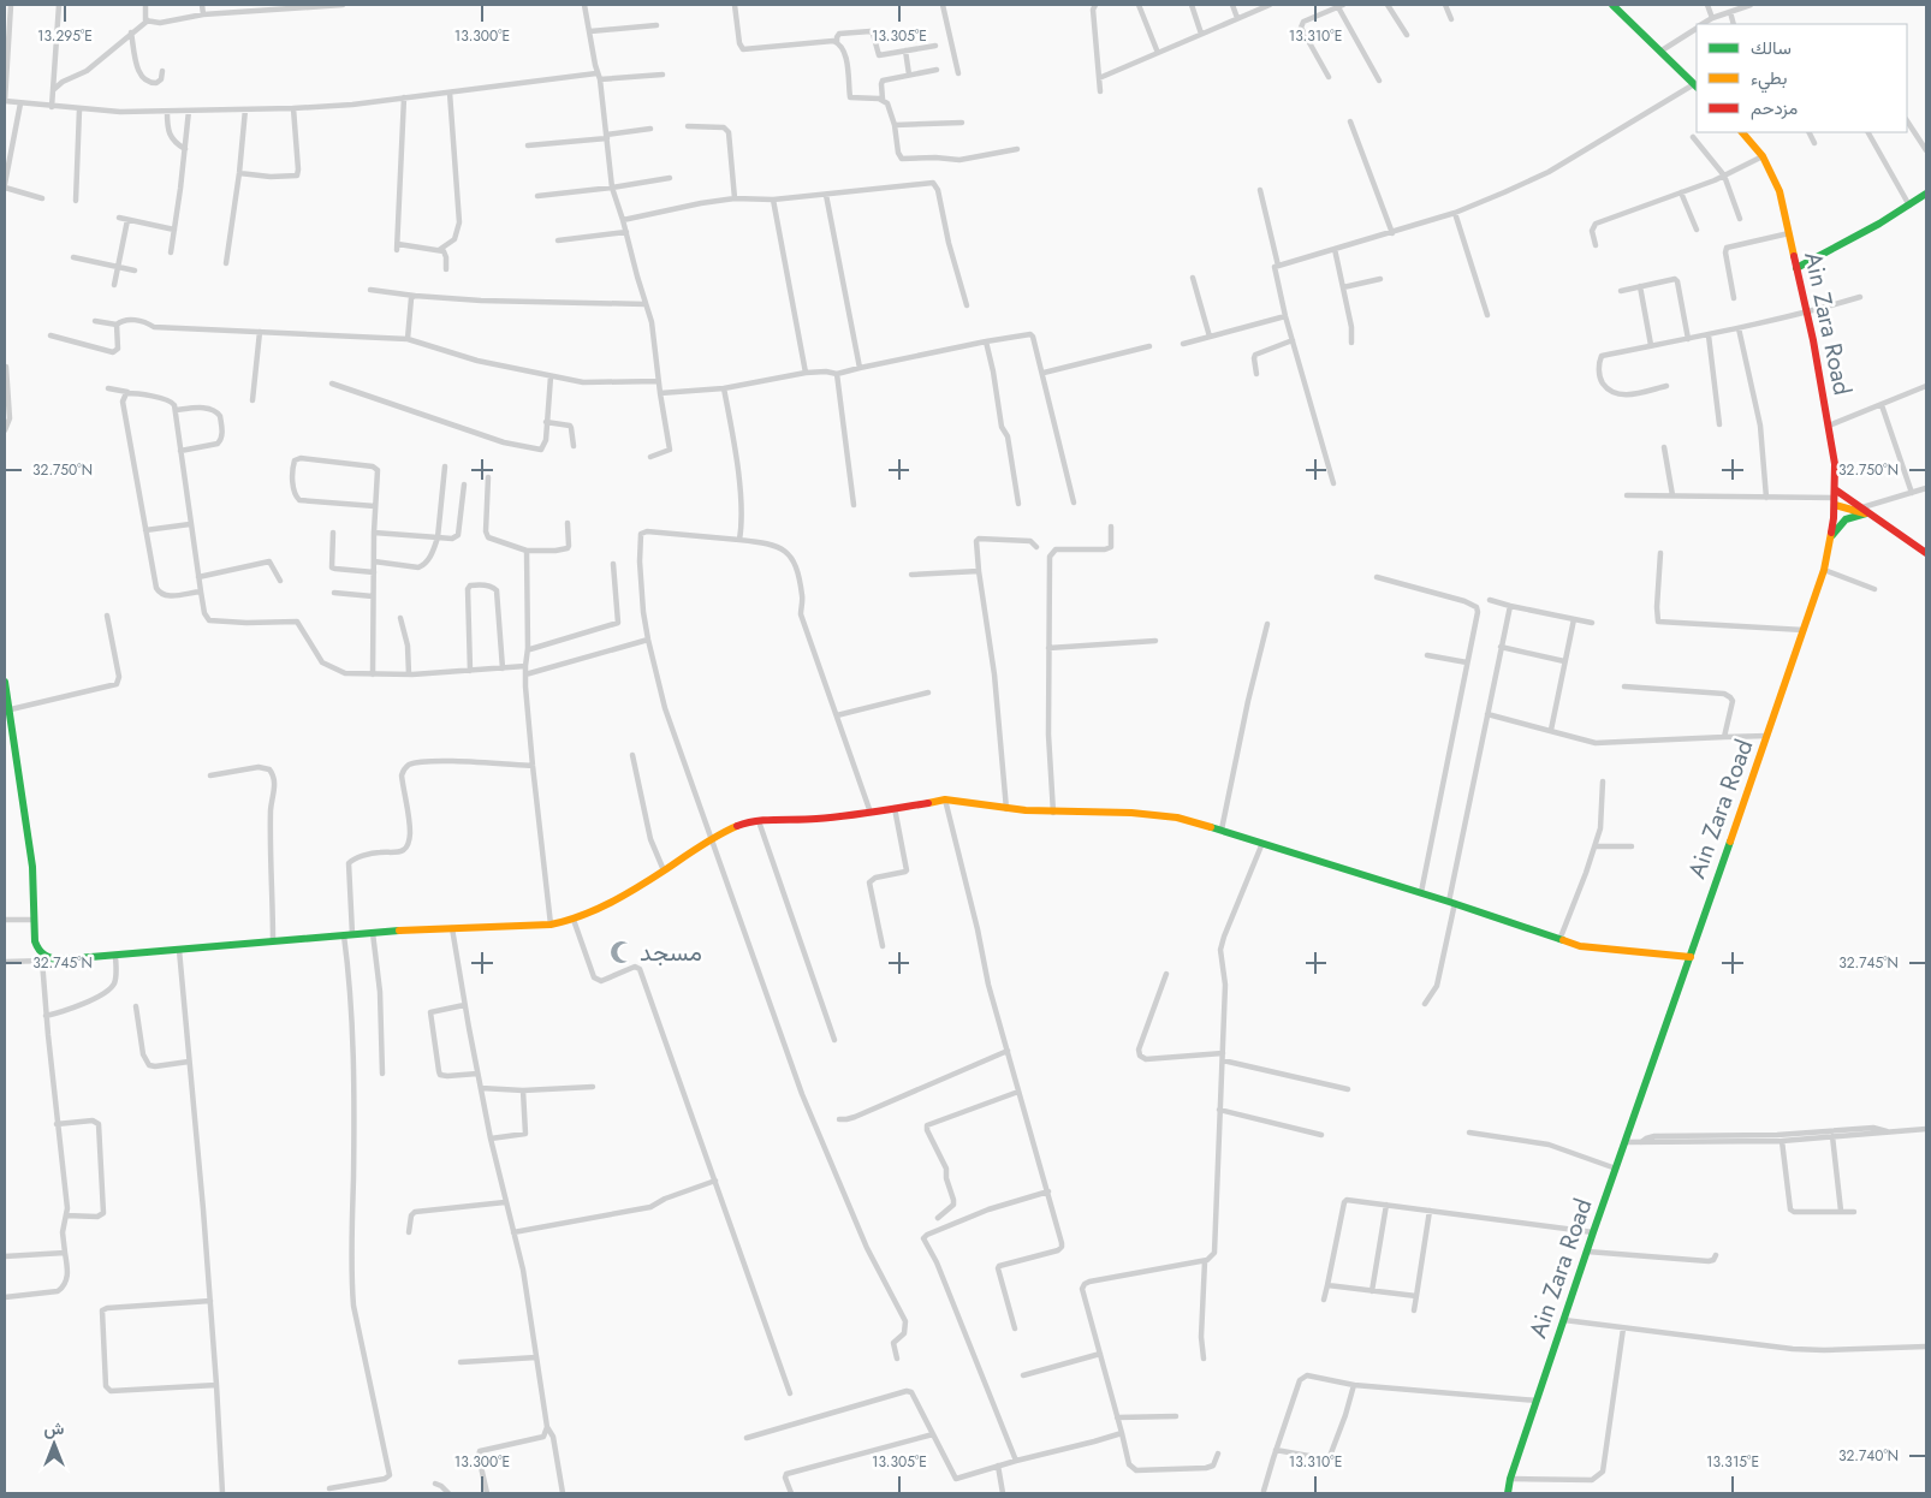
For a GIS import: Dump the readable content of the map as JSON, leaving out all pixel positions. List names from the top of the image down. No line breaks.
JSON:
{"streets":{"main road":["Ain Zara Road"]},"places":{"mosque":["مسجد"]},"legend":["سالك","بطيء","مزدحم"],"north":"top","coordinates":["13.295°E","13.300°E","13.305°E","13.310°E","32.750°N","32.745°N","32.740°N","13.315°E"]}
